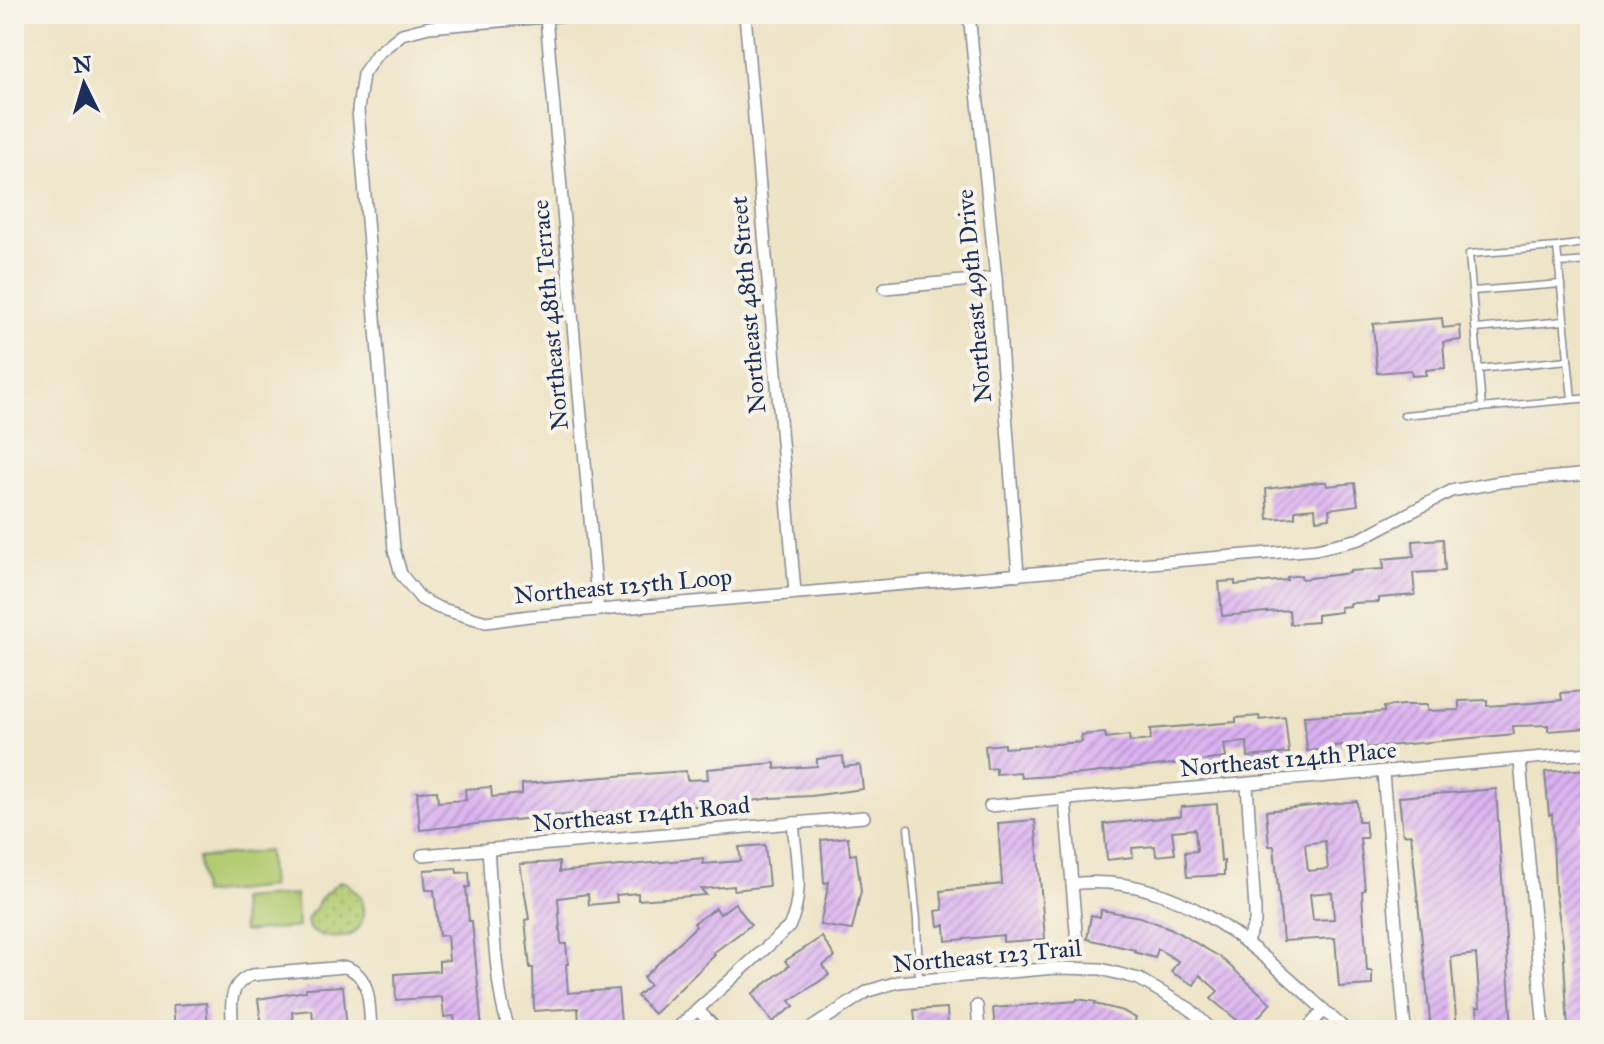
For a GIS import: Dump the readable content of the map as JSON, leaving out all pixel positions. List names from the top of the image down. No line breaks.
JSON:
{"streets":{"street":["Northeast 49th Drive","Northeast 48th Street","Northeast 48th Terrace","Northeast 125th Loop","Northeast 124th Place","Northeast 124th Road","Northeast 123 Trail"]},"crossings":[["Northeast 49th Drive","Northeast 125th Loop"],["Northeast 48th Street","Northeast 125th Loop"],["Northeast 48th Terrace","Northeast 125th Loop"]],"north":"top"}
